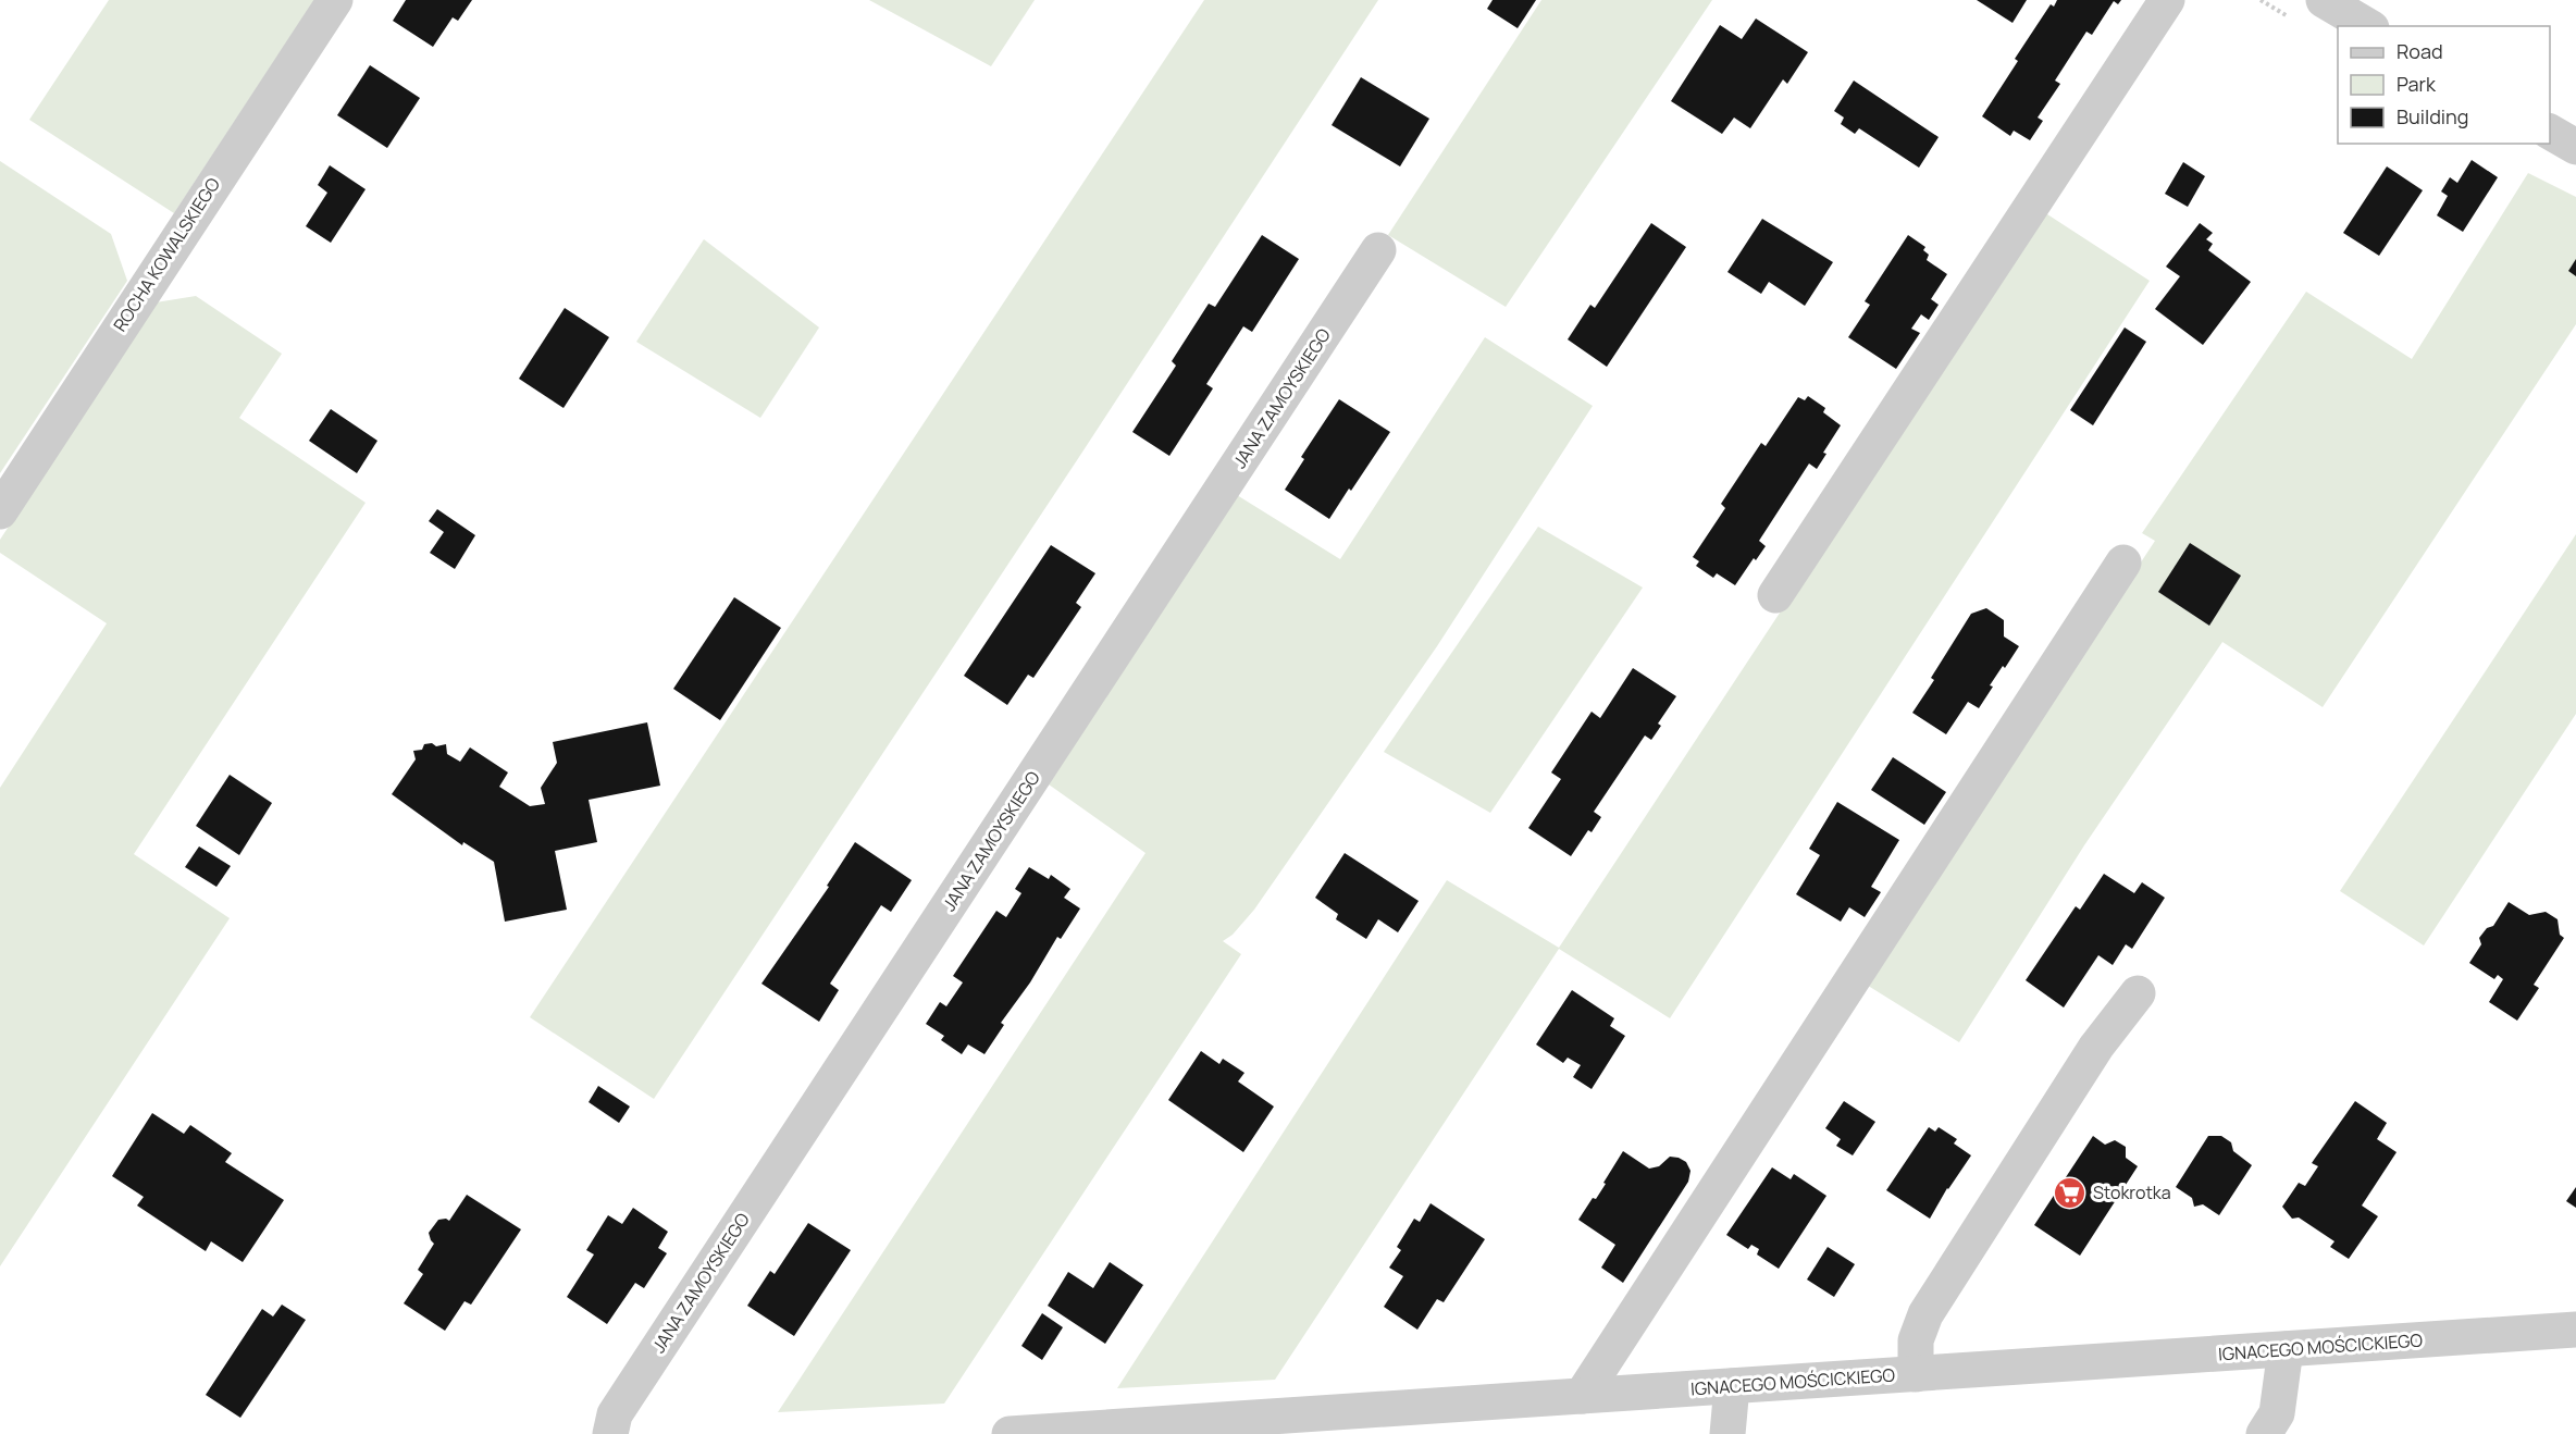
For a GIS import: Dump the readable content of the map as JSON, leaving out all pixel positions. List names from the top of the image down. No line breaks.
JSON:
{"streets":{"street":["ROCHA KOWALSKIEGO","JANA ZAMOYSKIEGO","IGNACEGO MOŚCICKIEGO"]},"places":{"supermarket":["Stokrotka"]},"legend":["Road","Park","Building"]}
